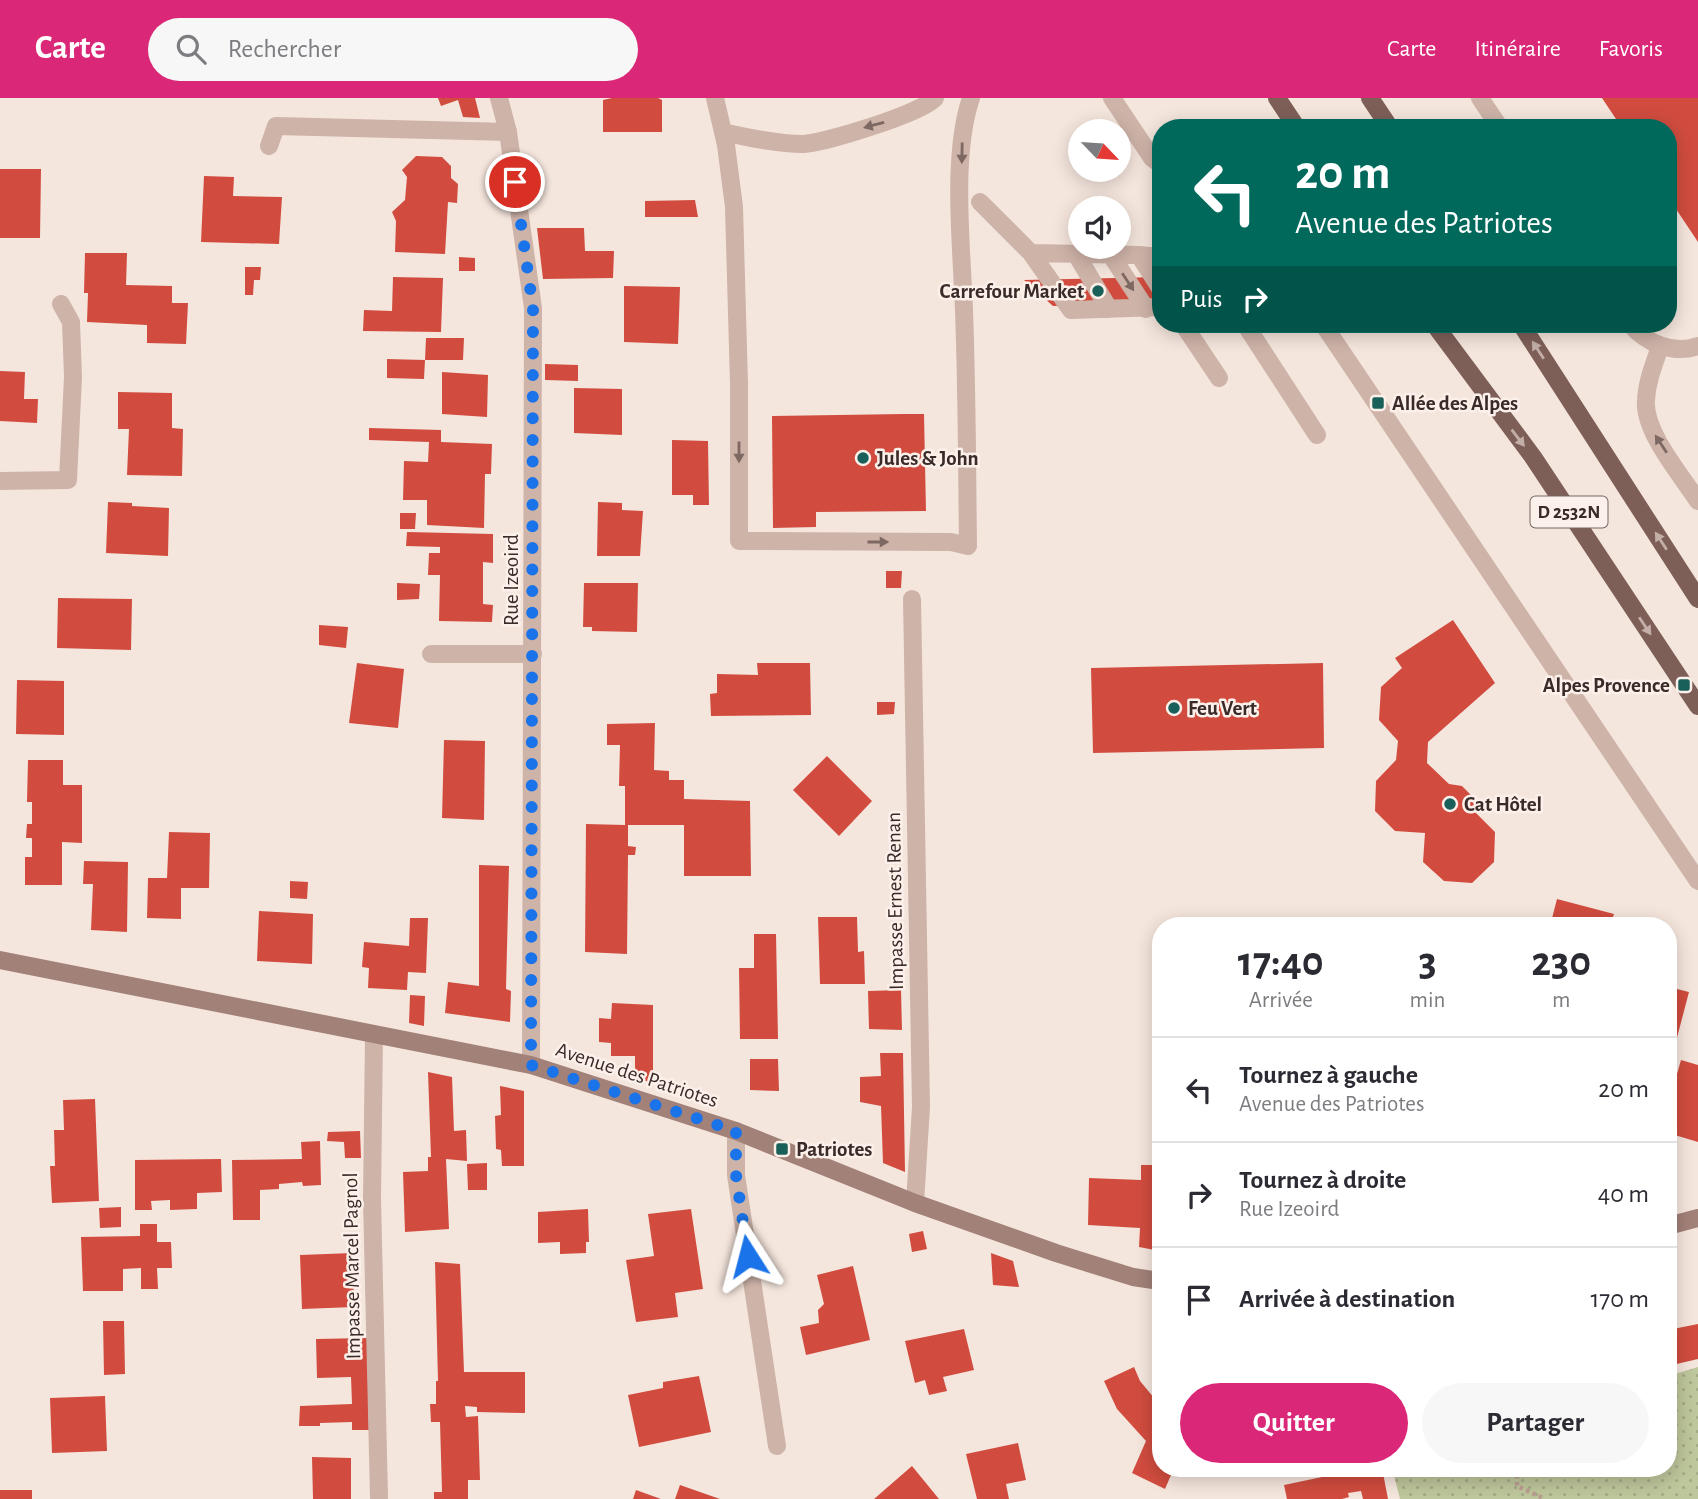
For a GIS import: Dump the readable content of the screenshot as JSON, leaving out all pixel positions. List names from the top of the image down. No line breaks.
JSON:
{"streets":{"main road":["D 2532N"],"street":["Rue Izeoird","Impasse Ernest Renan","Avenue des Patriotes","Impasse Marcel Pagnol"]},"crossings":[["Rue Izeoird","Avenue des Patriotes"],["Impasse Ernest Renan","Avenue des Patriotes"],["Avenue des Patriotes","Impasse Marcel Pagnol"]],"places":{"other":["Carrefour Market","Jules & John","Feu Vert","Cat Hôtel"],"transit":["Allée des Alpes","Alpes Provence","Patriotes"]},"north":"bottom right","page":{"header":"Carte","search":"Rechercher","nav":["Carte","Itinéraire","Favoris"],"turn":["20 m","Avenue des Patriotes"],"then":"Puis","eta":["17:40","Arrivée","3","min","230","m"],"list":[{"name":"Tournez à gauche","note":"Avenue des Patriotes","value":"20 m"},{"name":"Tournez à droite","note":"Rue Izeoird","value":"40 m"},{"name":"Arrivée à destination","value":"170 m"}],"buttons":["Quitter","Partager"]}}
